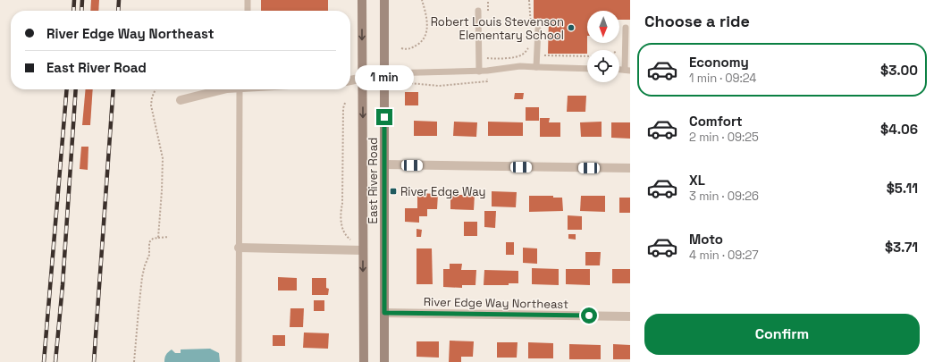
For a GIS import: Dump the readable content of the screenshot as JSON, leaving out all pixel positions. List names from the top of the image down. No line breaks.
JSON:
{"streets":{"main road":["East River Road"],"street":["River Edge Way Northeast"]},"crossings":[["East River Road","River Edge Way Northeast"]],"places":{"other":["Robert Louis Stevenson Elementary School"],"transit":["River Edge Way"]},"north":"bottom","page":{"heading":"Choose a ride","banner":["River Edge Way Northeast","East River Road"],"list":[{"name":"Economy","note":"1 min · 09:24","value":"$3.00"},{"name":"Comfort","note":"2 min · 09:25","value":"$4.06"},{"name":"XL","note":"3 min · 09:26","value":"$5.11"},{"name":"Moto","note":"4 min · 09:27","value":"$3.71"}],"bubble":"1 min","buttons":"Confirm"}}
